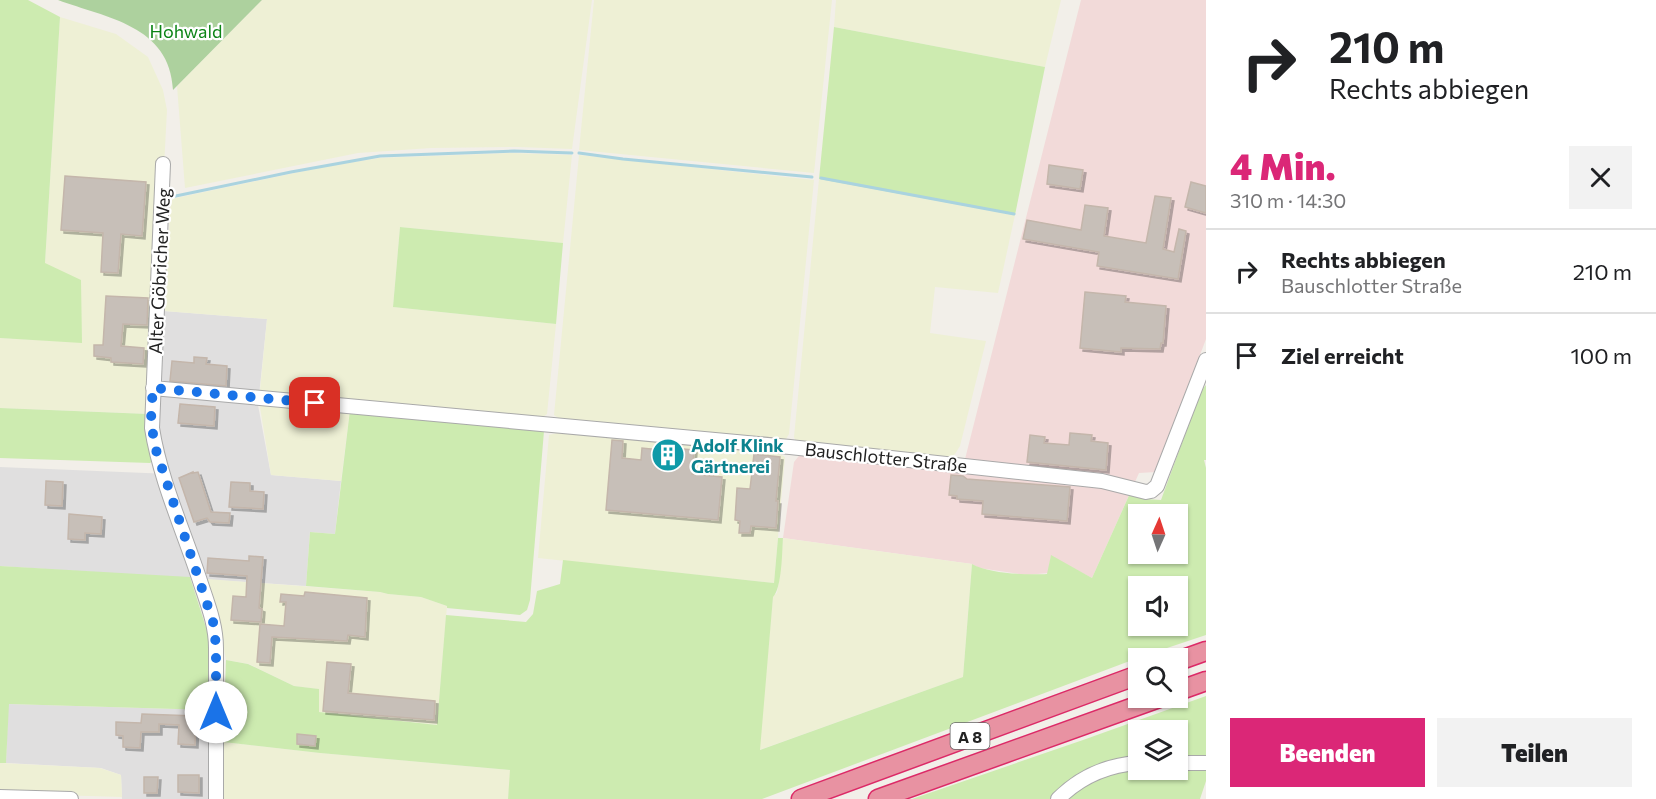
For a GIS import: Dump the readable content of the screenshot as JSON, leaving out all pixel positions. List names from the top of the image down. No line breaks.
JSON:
{"streets":{"highway":["A 8"],"street":["Alter Göbricher Weg","Bauschlotter Straße"]},"crossings":[["Alter Göbricher Weg","Bauschlotter Straße"]],"parks":["Hohwald"],"places":{"building":["Adolf Klink Gärtnerei"]},"north":"top","page":{"turn":["210 m","Rechts abbiegen"],"heading":["4 Min.","310 m · 14:30"],"list":[{"name":"Rechts abbiegen","note":"Bauschlotter Straße","value":"210 m"},{"name":"Ziel erreicht","value":"100 m"}],"buttons":["Beenden","Teilen"]}}
